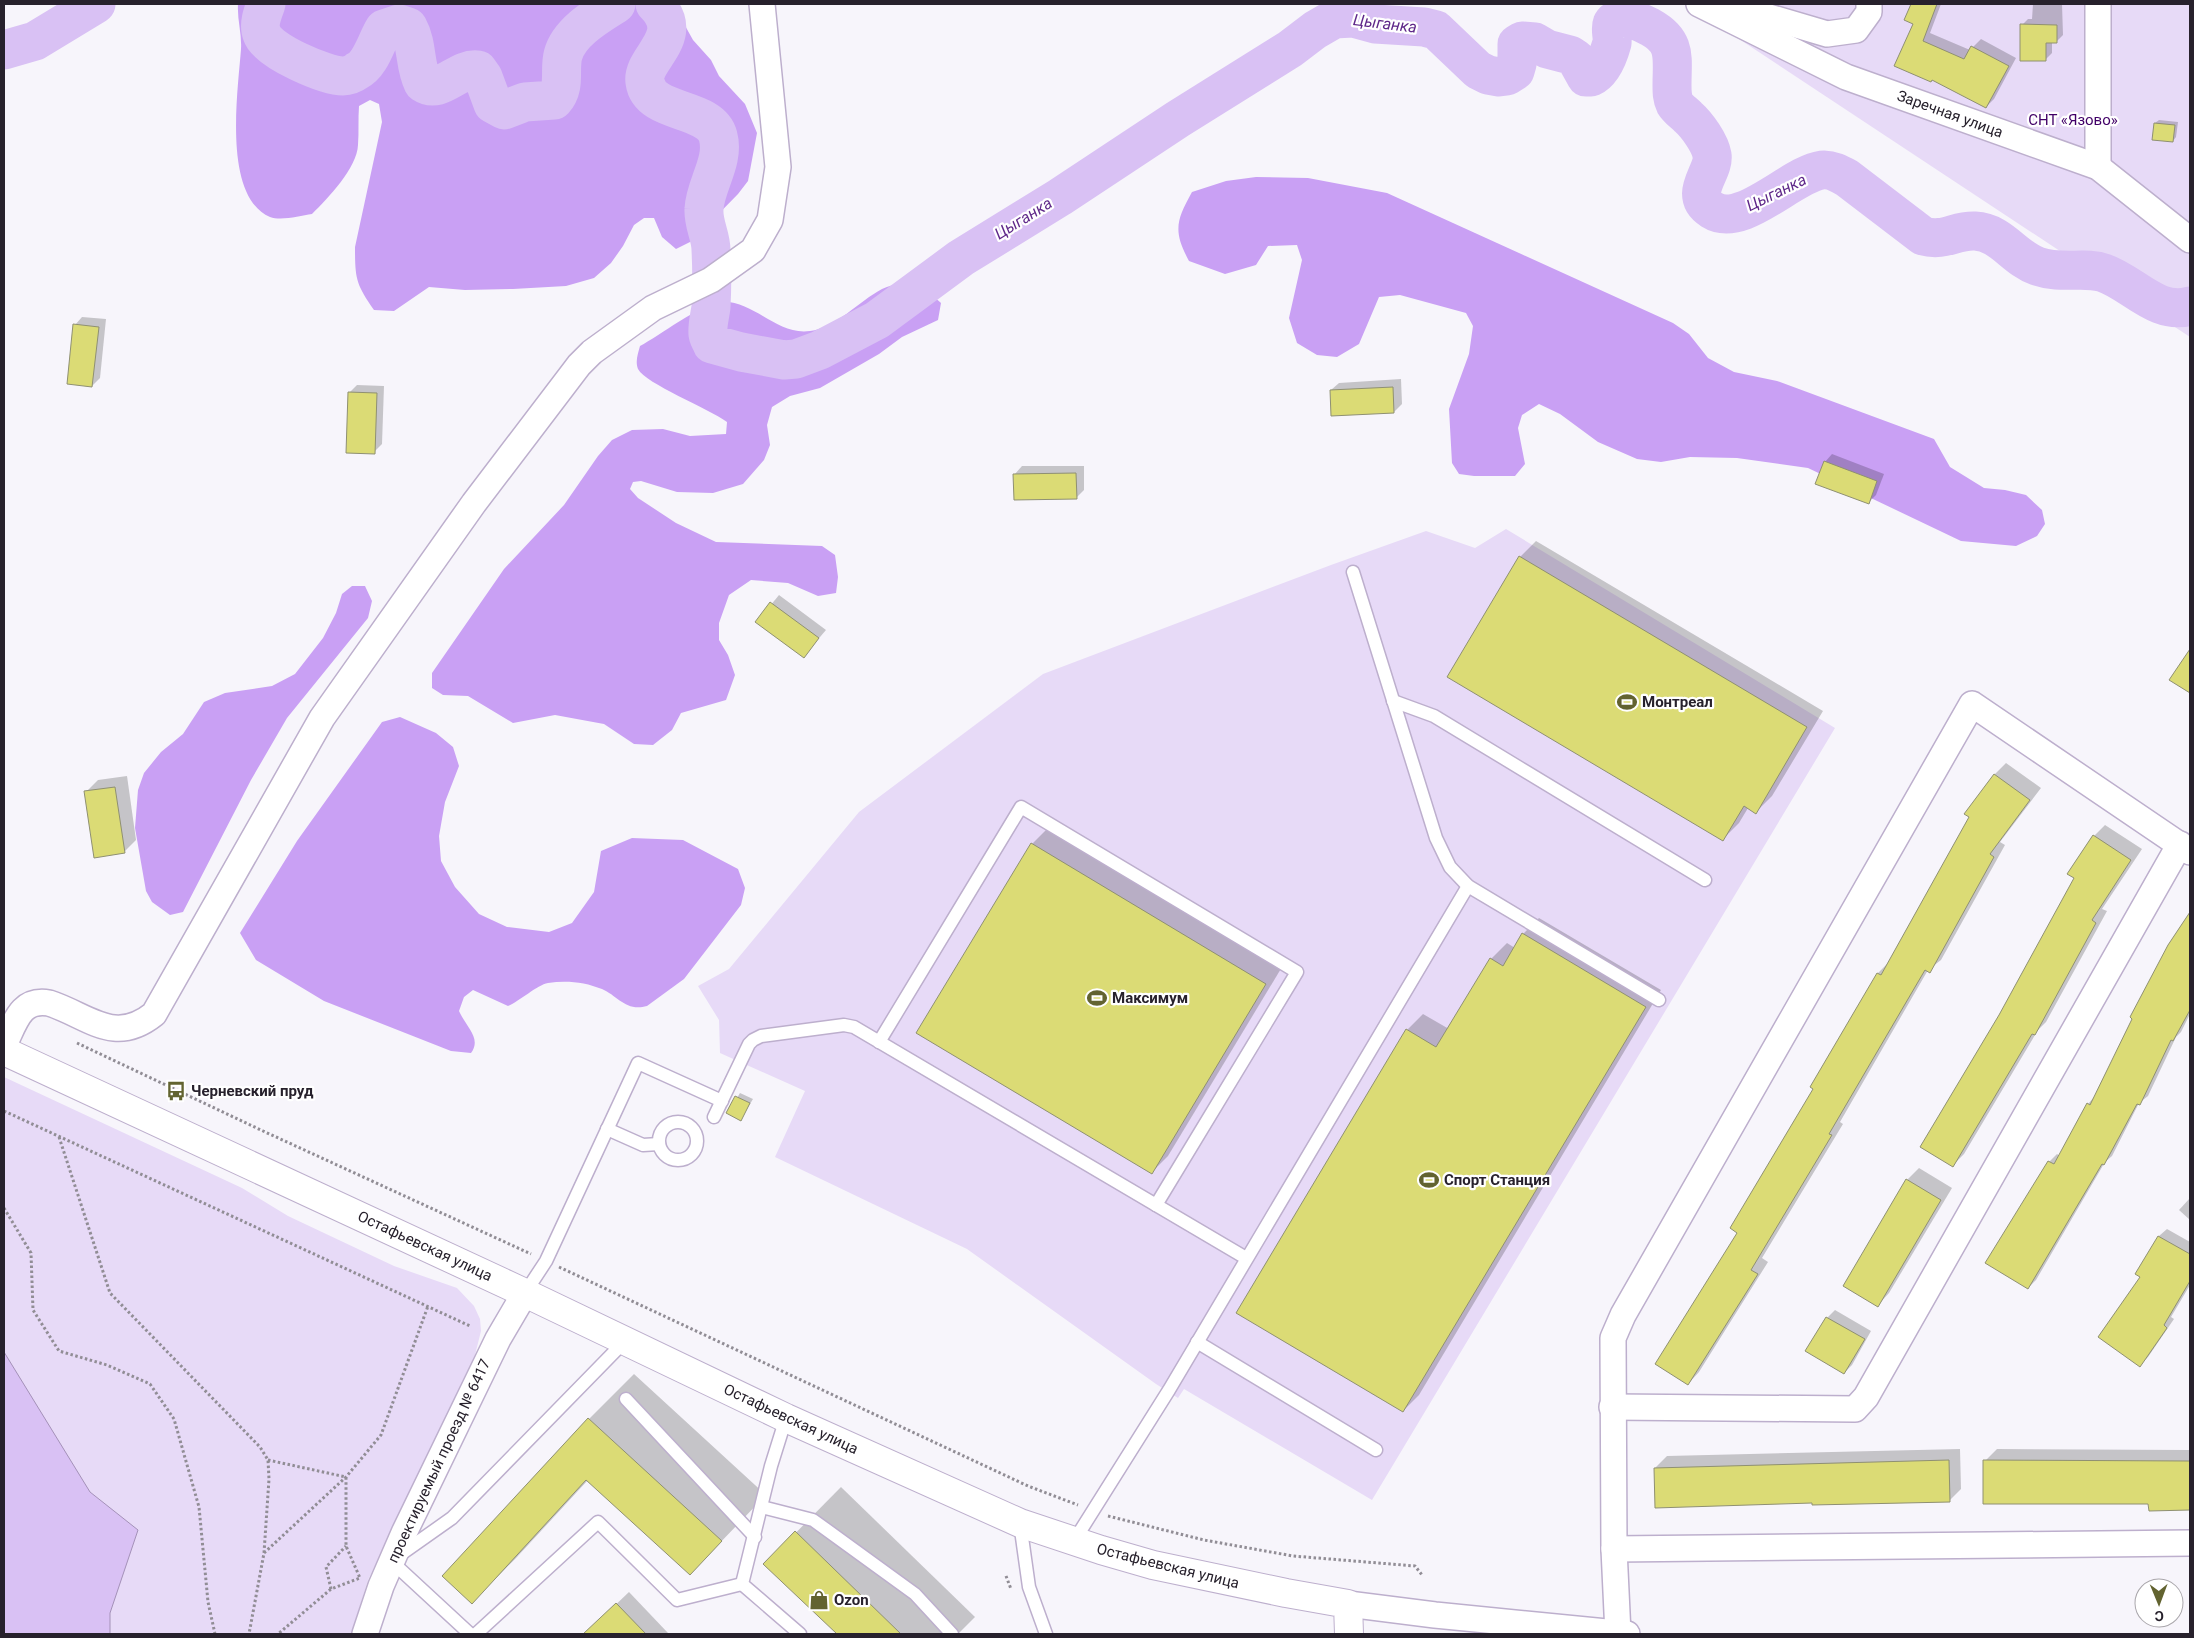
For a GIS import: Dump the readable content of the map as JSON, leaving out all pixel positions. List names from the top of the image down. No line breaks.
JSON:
{"streets":{"street":["Заречная улица","Остафьевская улица","проектируемый проезд № 6417"]},"crossings":[["Остафьевская улица","проектируемый проезд № 6417"]],"water":["Цыганка"],"parks":["СНТ «Язово»"],"places":{"sports":["Монтреал","Максимум","Спорт Станция"],"bus stop":["Черневский пруд"],"shop":["Ozon"]},"north":"bottom"}
